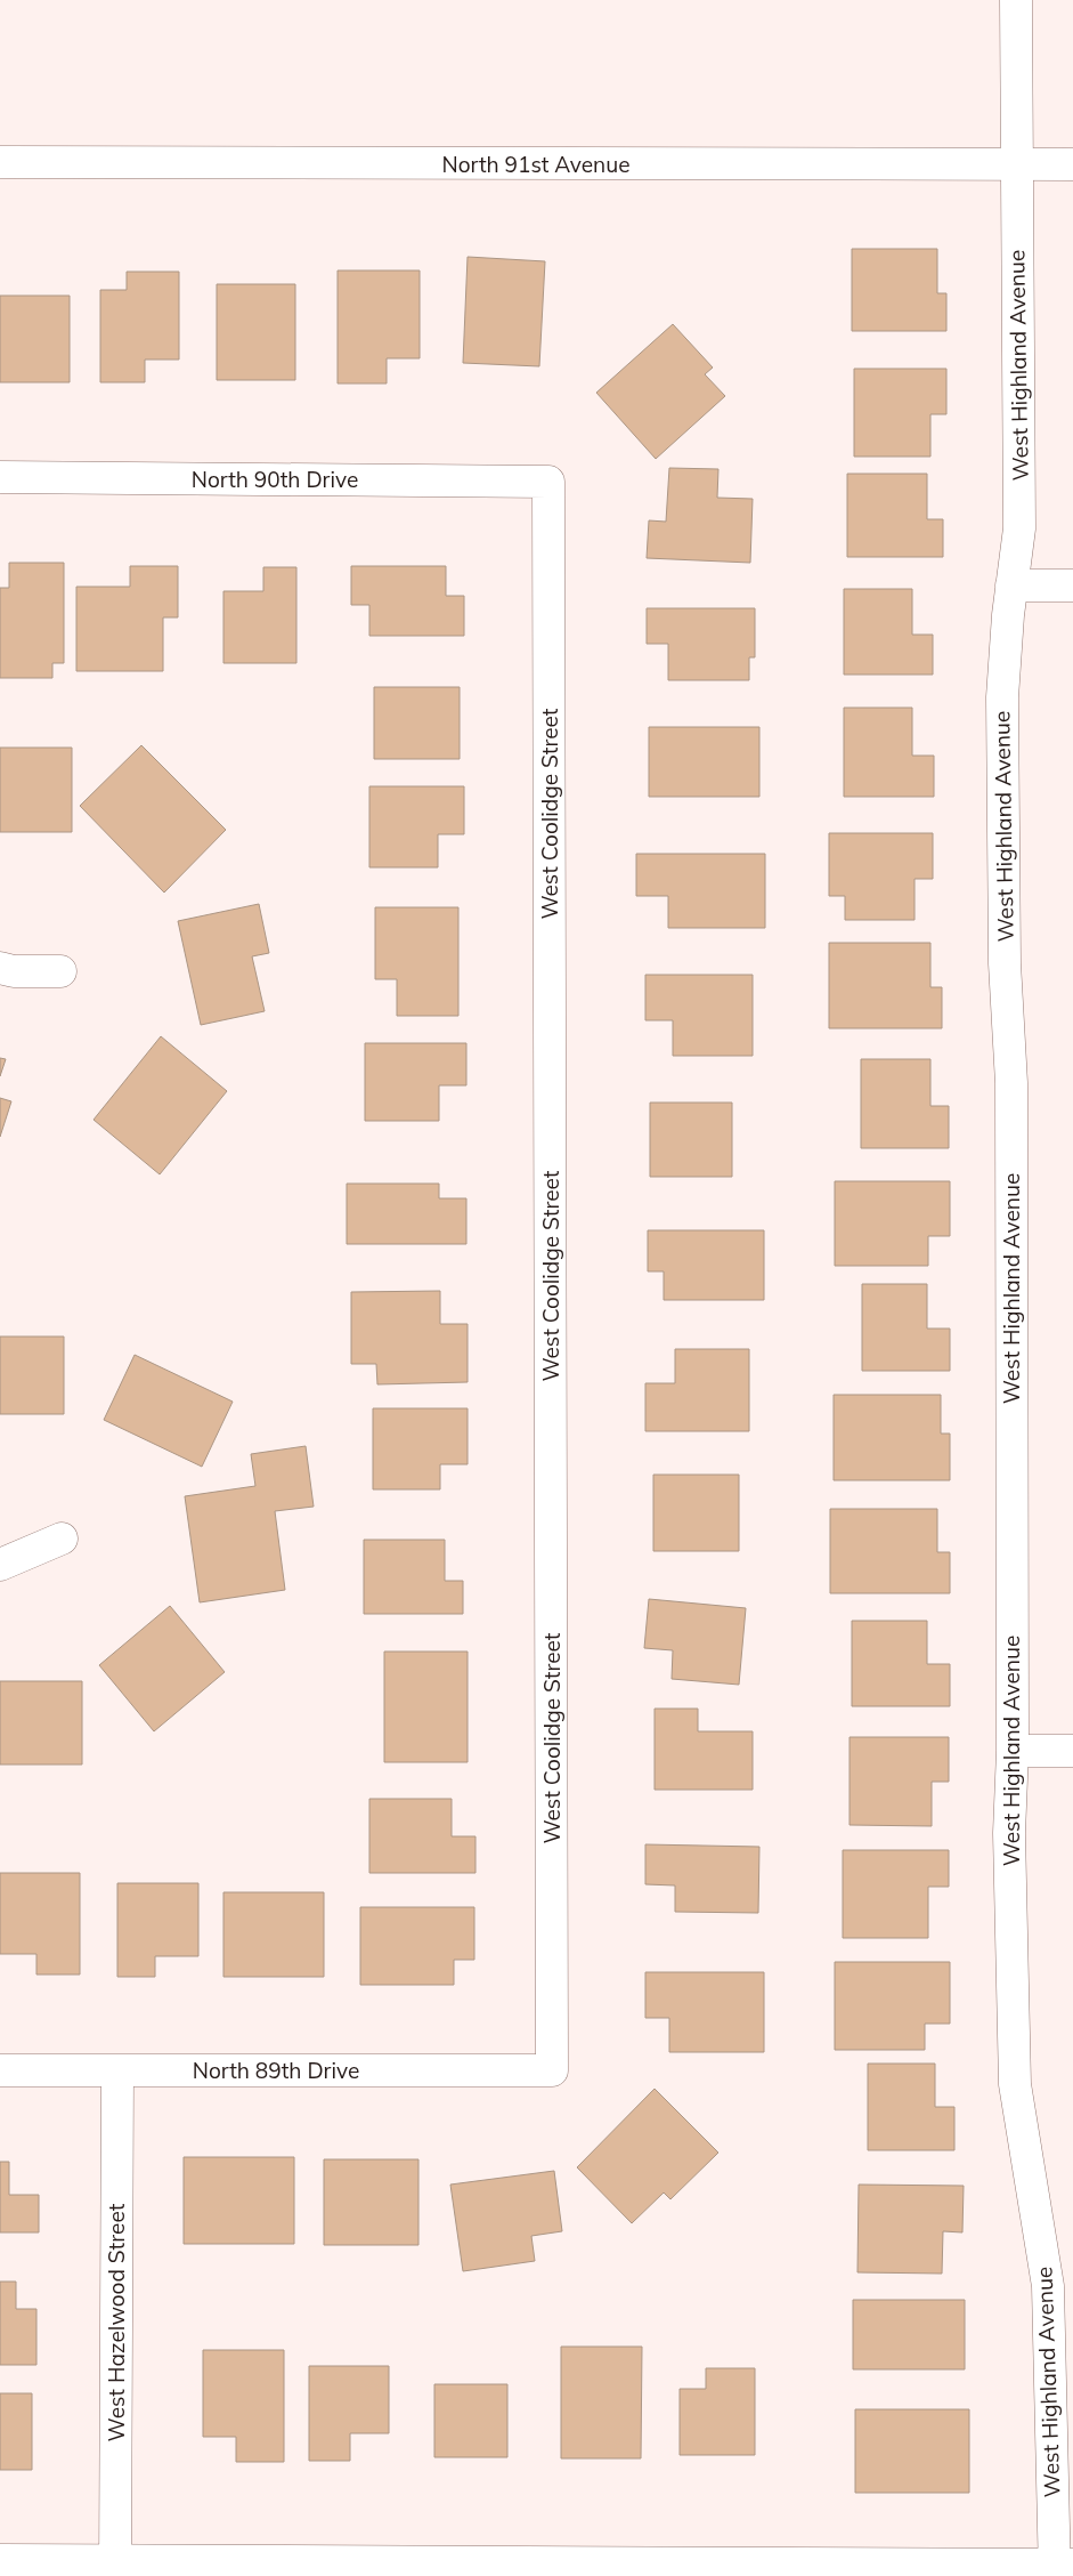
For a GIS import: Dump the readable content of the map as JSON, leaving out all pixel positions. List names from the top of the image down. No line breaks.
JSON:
{"streets":{"street":["North 91st Avenue","West Highland Avenue","North 90th Drive","West Coolidge Street","North 89th Drive","West Hazelwood Street"]},"crossings":[["North 91st Avenue","West Highland Avenue"],["North 90th Drive","West Coolidge Street"],["West Coolidge Street","North 89th Drive"],["North 89th Drive","West Hazelwood Street"]]}
